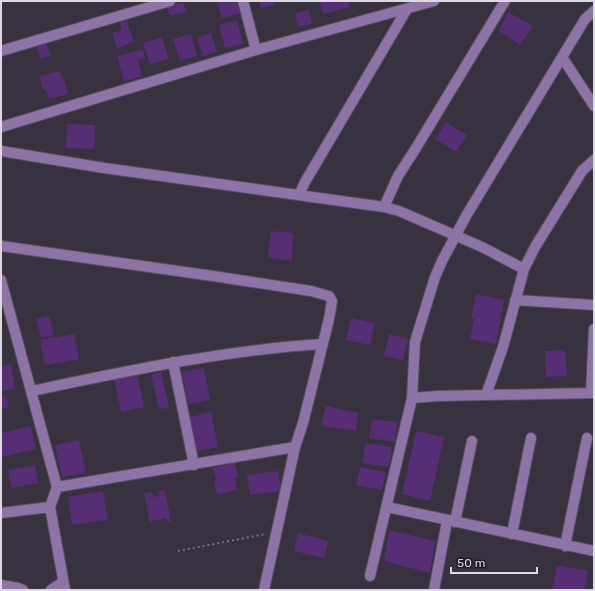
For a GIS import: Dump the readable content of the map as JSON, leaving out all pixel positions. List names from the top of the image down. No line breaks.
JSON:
{"scale_bar":"50 m"}
